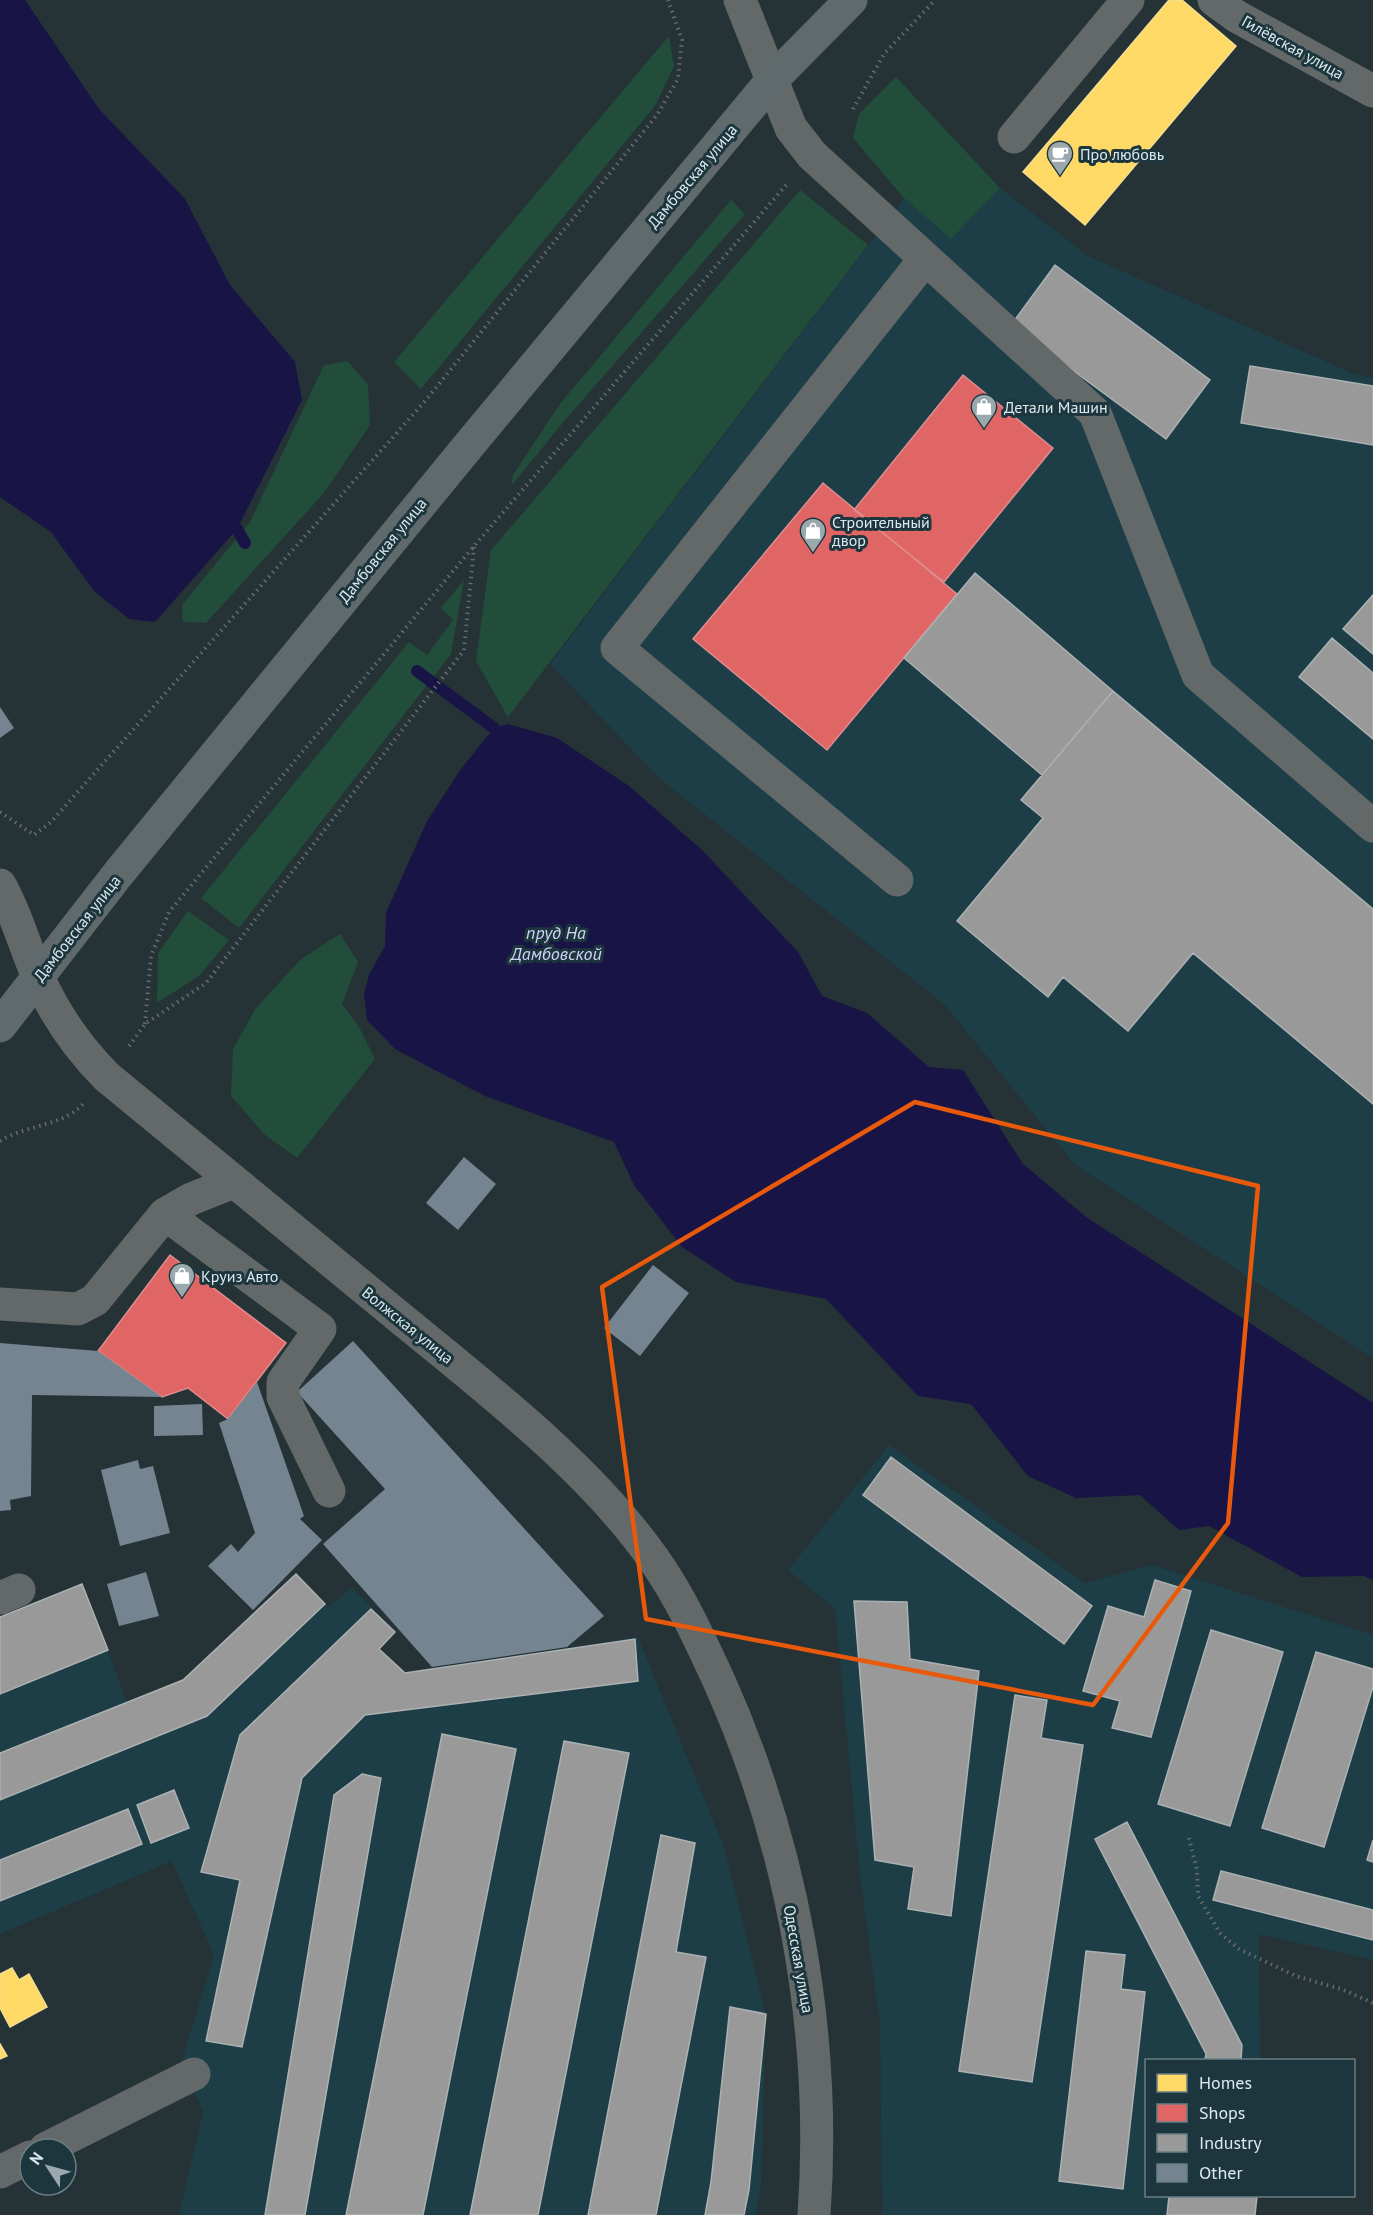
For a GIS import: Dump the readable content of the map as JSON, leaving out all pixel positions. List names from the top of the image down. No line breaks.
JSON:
{"streets":{"main road":["Дамбовская улица"],"street":["Гилёвская улица","Волжская улица","Одесская улица"]},"crossings":[["Дамбовская улица","Волжская улица"],["Волжская улица","Одесская улица"]],"water":["пруд На Дамбовской"],"places":{"cafe":["Про любовь"],"shop":["Детали Машин","Строительный двор","Круиз Авто"]},"legend":["Homes","Shops","Industry","Other"],"north":"top left"}
